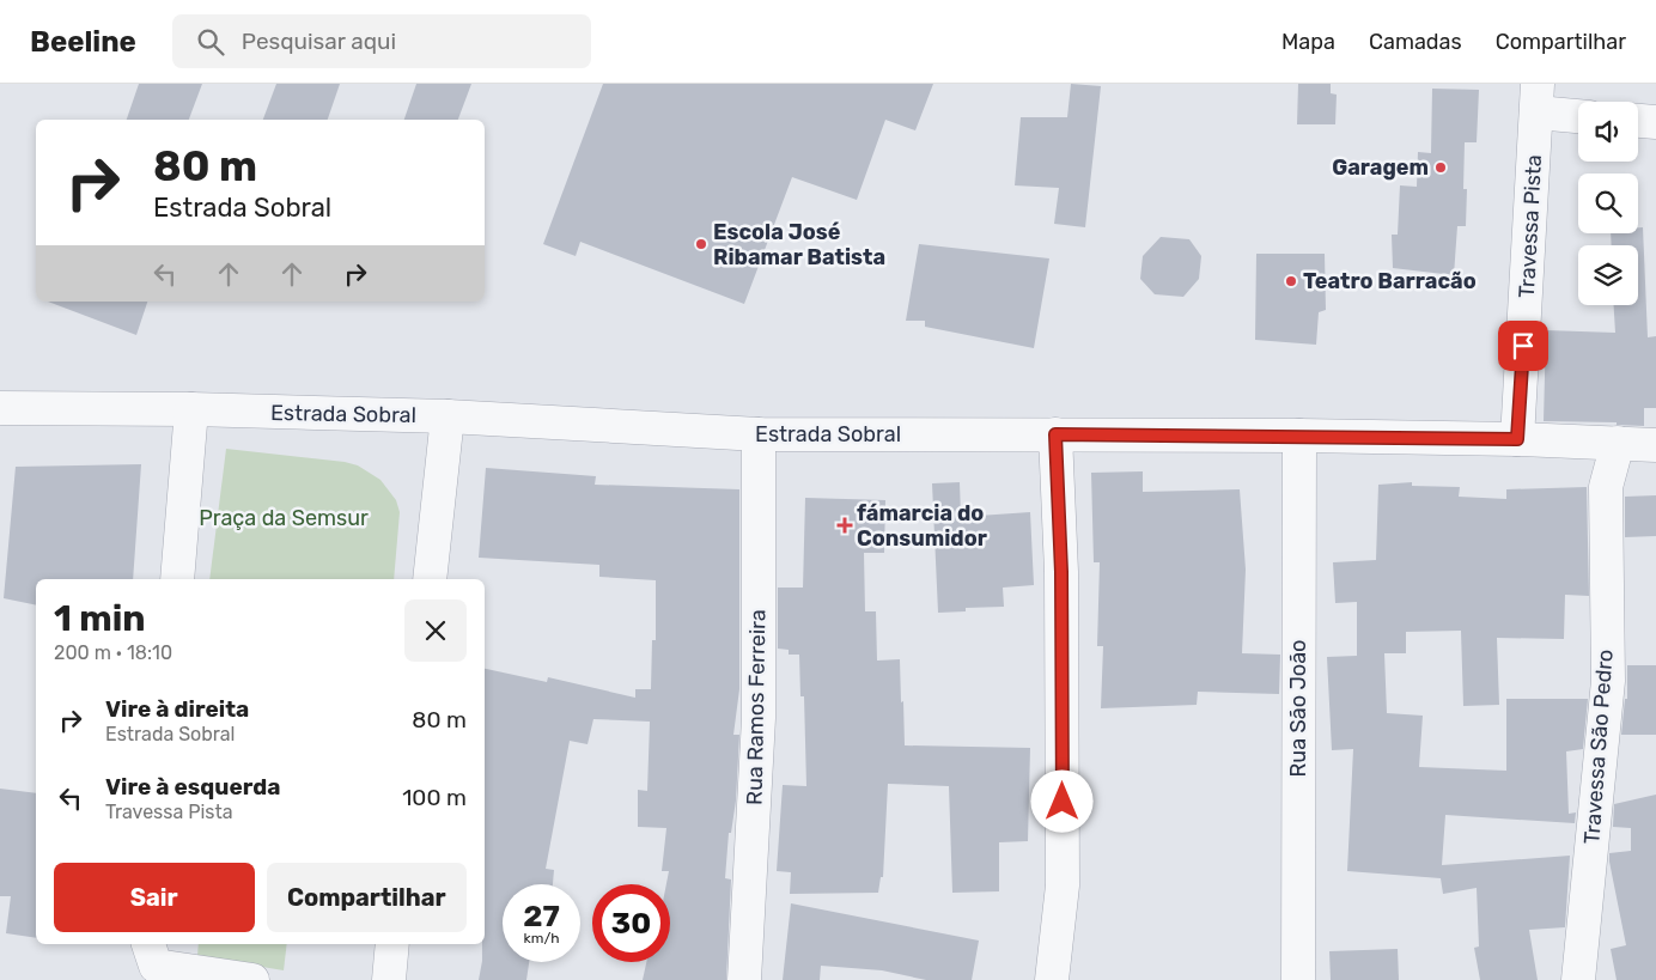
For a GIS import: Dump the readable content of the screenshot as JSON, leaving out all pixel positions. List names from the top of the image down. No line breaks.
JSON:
{"streets":{"street":["Travessa Pista","Estrada Sobral","Rua Ramos Ferreira","Rua São João","Travessa São Pedro"]},"crossings":[["Travessa Pista","Estrada Sobral"],["Estrada Sobral","Rua Ramos Ferreira"],["Estrada Sobral","Rua São João"],["Estrada Sobral","Travessa São Pedro"]],"parks":["Praça da Semsur"],"places":{"other":["Garagem","Escola José Ribamar Batista","Teatro Barracão"],"health":["fámarcia do Consumidor"]},"page":{"header":"Beeline","search":"Pesquisar aqui","nav":["Mapa","Camadas","Compartilhar"],"turn":["80 m","Estrada Sobral"],"heading":["1 min","200 m · 18:10"],"list":[{"name":"Vire à direita","note":"Estrada Sobral","value":"80 m"},{"name":"Vire à esquerda","note":"Travessa Pista","value":"100 m"}],"buttons":["Sair","Compartilhar"],"speed":"27 km/h","limit":"30"}}
